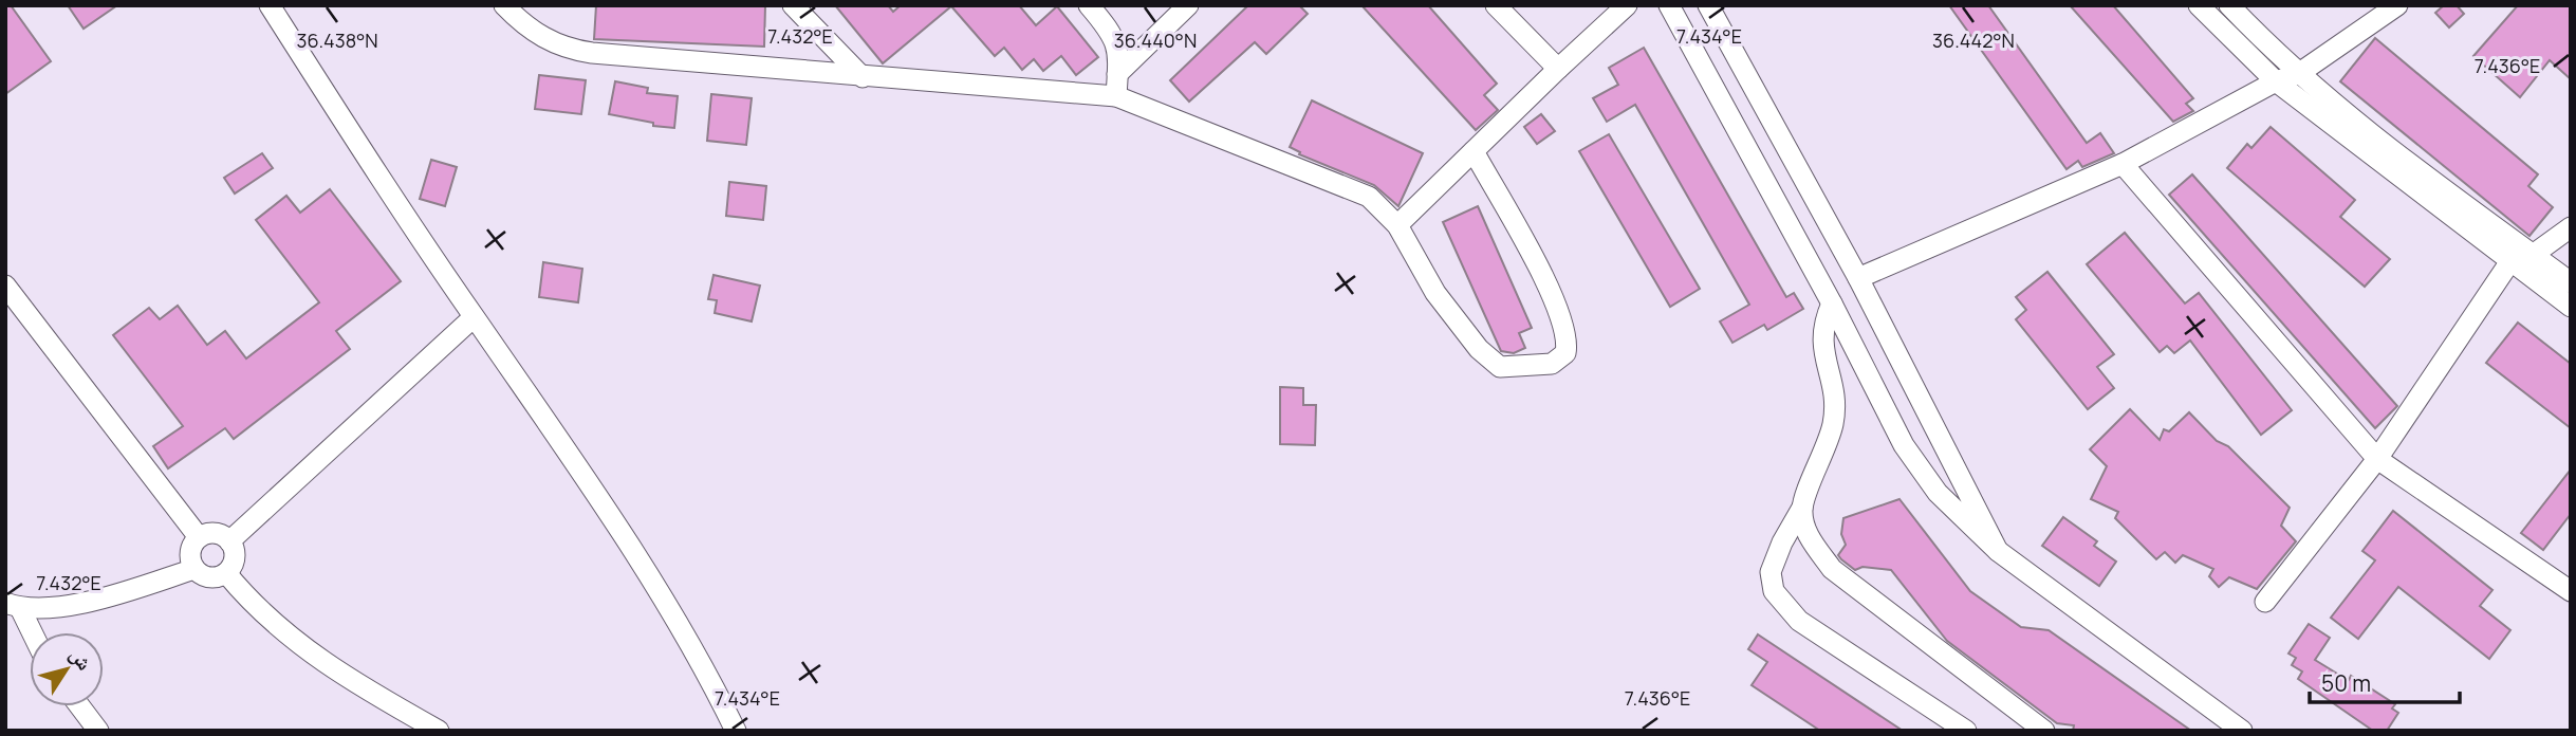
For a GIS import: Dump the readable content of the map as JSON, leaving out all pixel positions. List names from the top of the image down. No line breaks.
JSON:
{"scale_bar":"50 m","north":"top right","coordinates":["7.432°E","7.434°E","36.438°N","36.440°N","36.442°N","7.436°E"]}
